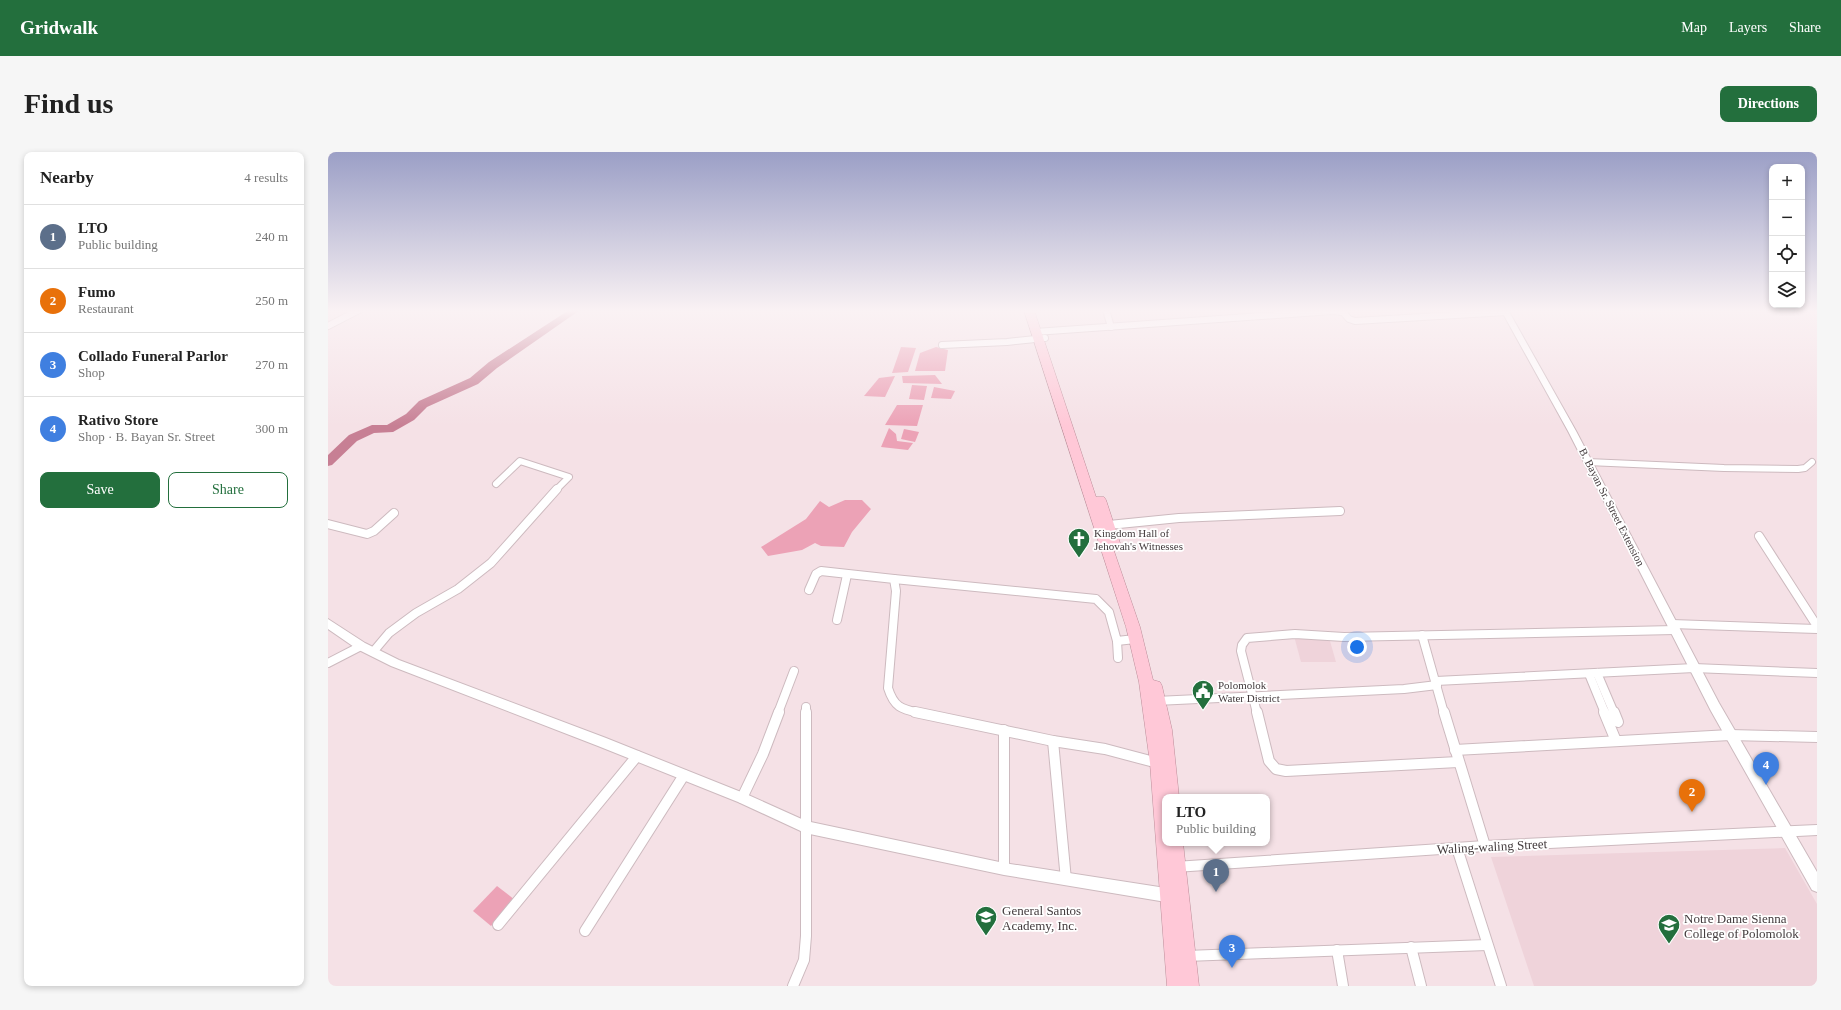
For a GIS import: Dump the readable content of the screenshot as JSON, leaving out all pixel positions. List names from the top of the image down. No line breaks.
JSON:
{"streets":{"street":["B. Bayan Sr. Street Extension","Waling-waling Street"]},"crossings":[["B. Bayan Sr. Street Extension","Waling-waling Street"]],"places":{"church":["Kingdom Hall of Jehovah's Witnesses"],"public building":["Polomolok Water District"],"school or university":["General Santos Academy, Inc.","Notre Dame Sienna College of Polomolok"]},"page":{"header":"Gridwalk","nav":["Map","Layers","Share"],"buttons":["Directions",["Save","Share"]],"title":"Find us","heading":["Nearby","4 results"],"map_buttons":["+","−"],"list":[{"mark":"1","name":"LTO","note":"Public building","value":"240 m"},{"mark":"2","name":"Fumo","note":"Restaurant","value":"250 m"},{"mark":"3","name":"Collado Funeral Parlor","note":"Shop","value":"270 m"},{"mark":"4","name":"Rativo Store","note":"Shop · B. Bayan Sr. Street","value":"300 m"}],"pins":["4","2","1","3"],"popup":["LTO","Public building"]}}
